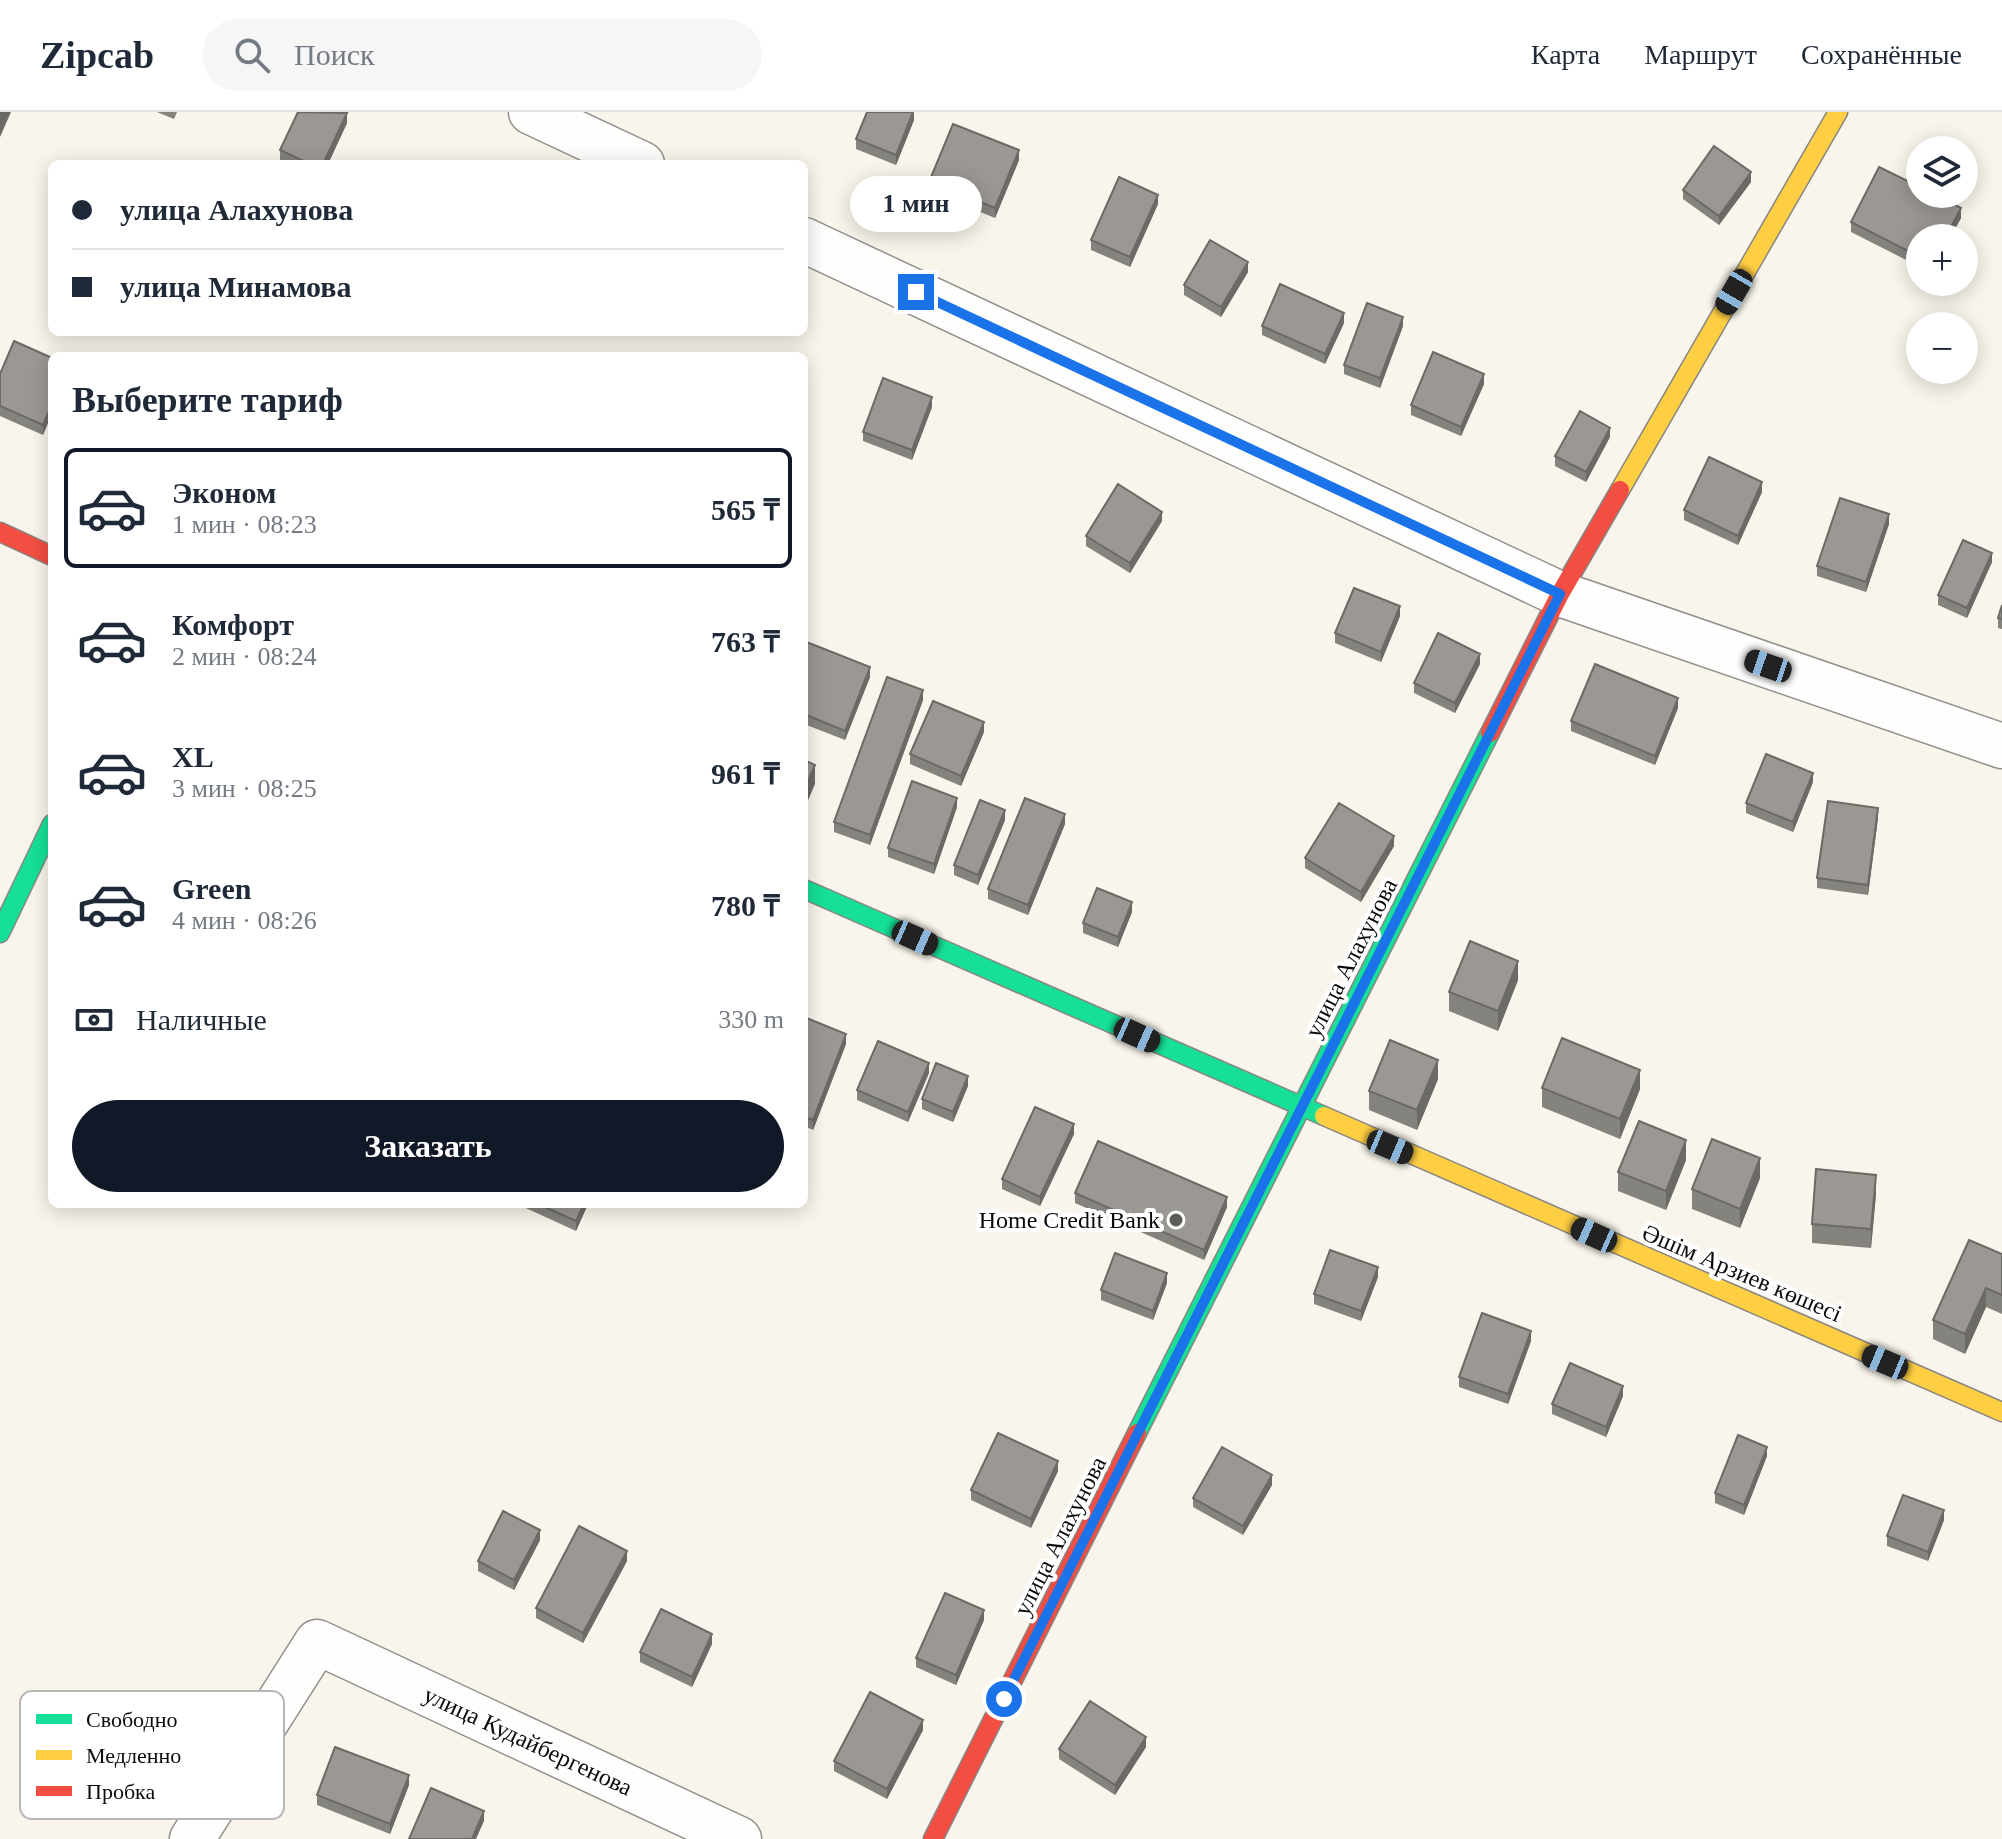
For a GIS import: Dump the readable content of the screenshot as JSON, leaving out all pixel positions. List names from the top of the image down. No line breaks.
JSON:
{"streets":{"street":["улица Алахунова","Әшім Арзиев көшесі","улица Кудайбергенова"]},"crossings":[["улица Алахунова","Әшім Арзиев көшесі"]],"places":["Home Credit Bank"],"legend":["Свободно","Медленно","Пробка"],"page":{"header":"Zipcab","search":"Поиск","nav":["Карта","Маршрут","Сохранённые"],"map_buttons":["+","−"],"banner":["улица Алахунова","улица Минамова"],"bubble":"1 мин","heading":"Выберите тариф","list":[{"name":"Эконом","note":"1 мин · 08:23","value":"565 ₸"},{"name":"Комфорт","note":"2 мин · 08:24","value":"763 ₸"},{"name":"XL","note":"3 мин · 08:25","value":"961 ₸"},{"name":"Green","note":"4 мин · 08:26","value":"780 ₸"}],"pay":["Наличные","330 m"],"buttons":"Заказать"}}
